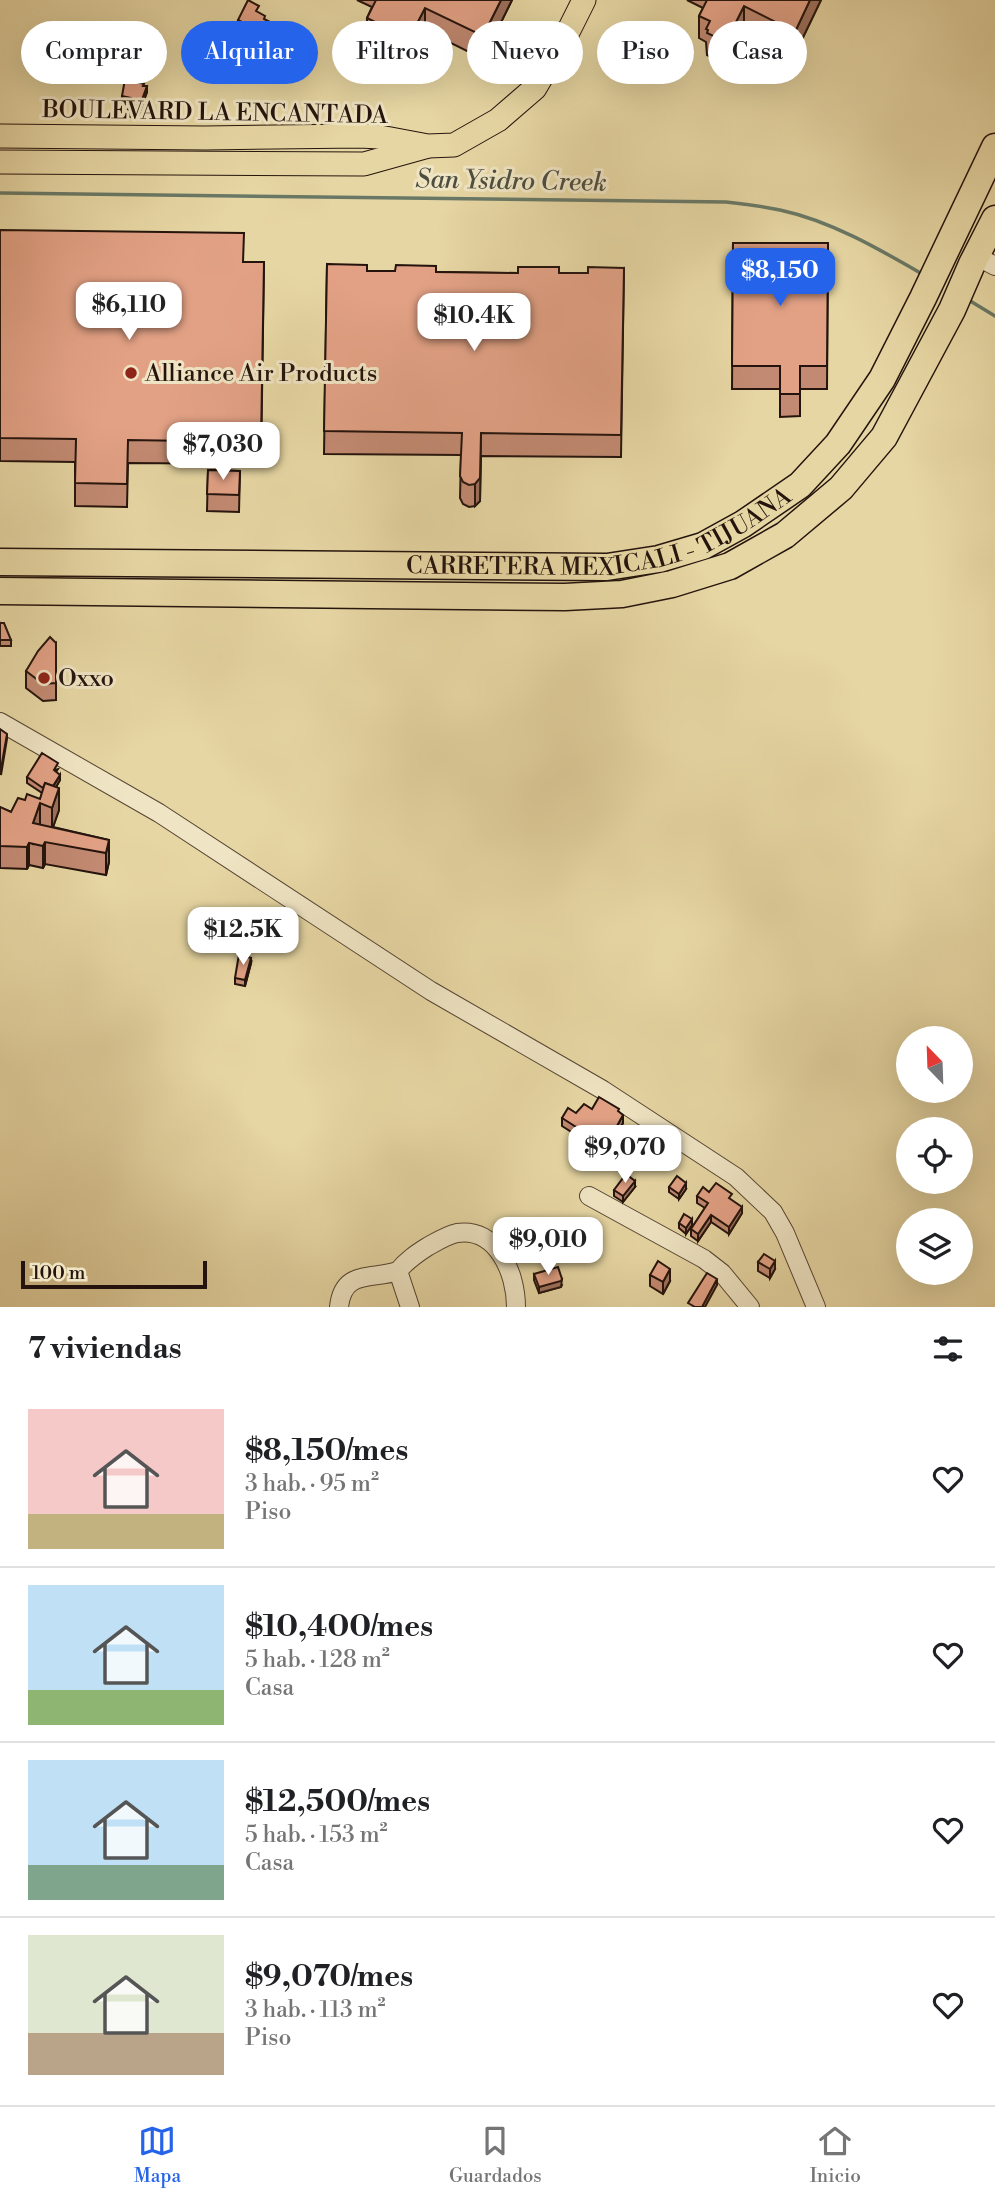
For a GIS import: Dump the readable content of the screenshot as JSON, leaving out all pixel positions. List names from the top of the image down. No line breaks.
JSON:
{"streets":{"highway":["CARRETERA MEXICALI - TIJUANA"],"main road":["BOULEVARD LA ENCANTADA"]},"water":["San Ysidro Creek"],"places":["Alliance Air Products","Oxxo"],"scale_bar":"100 m","north":"top left","page":{"chip":["Comprar","Alquilar","Filtros","Nuevo","Piso","Casa"],"price":["$8,150","$6,110","$10.4K","$7,030","$12.5K","$9,070","$9,010"],"scale":"100 m","heading":"7 viviendas","list":[{"name":"$8,150/mes","note":"3 hab. · 95 m² · Piso"},{"name":"$10,400/mes","note":"5 hab. · 128 m² · Casa"},{"name":"$12,500/mes","note":"5 hab. · 153 m² · Casa"},{"name":"$9,070/mes","note":"3 hab. · 113 m² · Piso"}],"tabs":["Mapa","Guardados","Inicio"]}}
